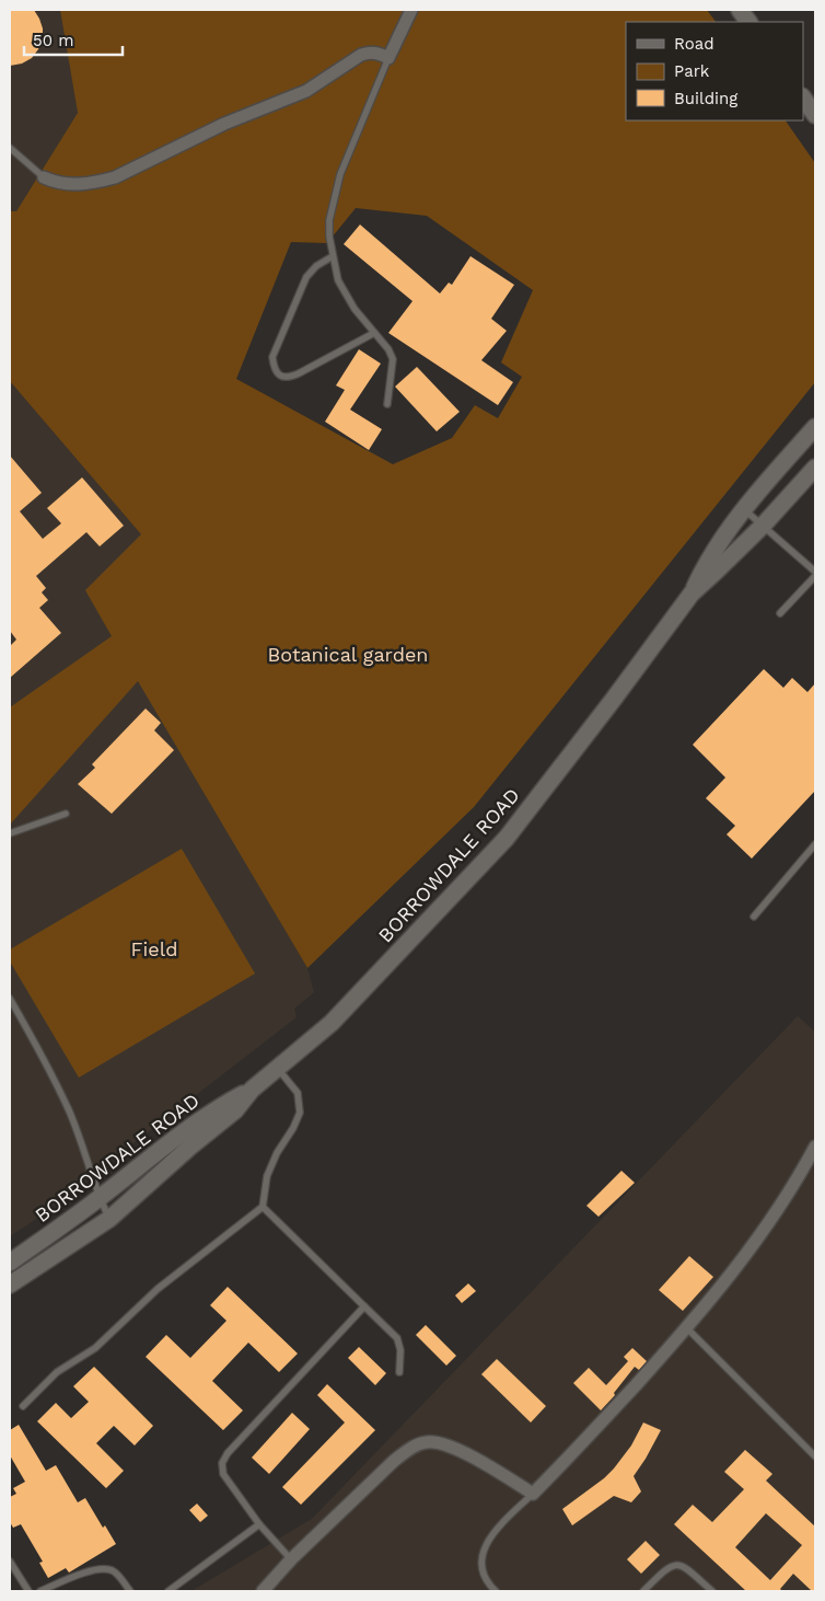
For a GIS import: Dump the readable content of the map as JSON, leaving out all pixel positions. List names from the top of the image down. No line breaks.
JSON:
{"streets":{"main road":["BORROWDALE ROAD"]},"parks":["Botanical garden","Field"],"legend":["Road","Park","Building"],"scale_bar":"50 m"}
